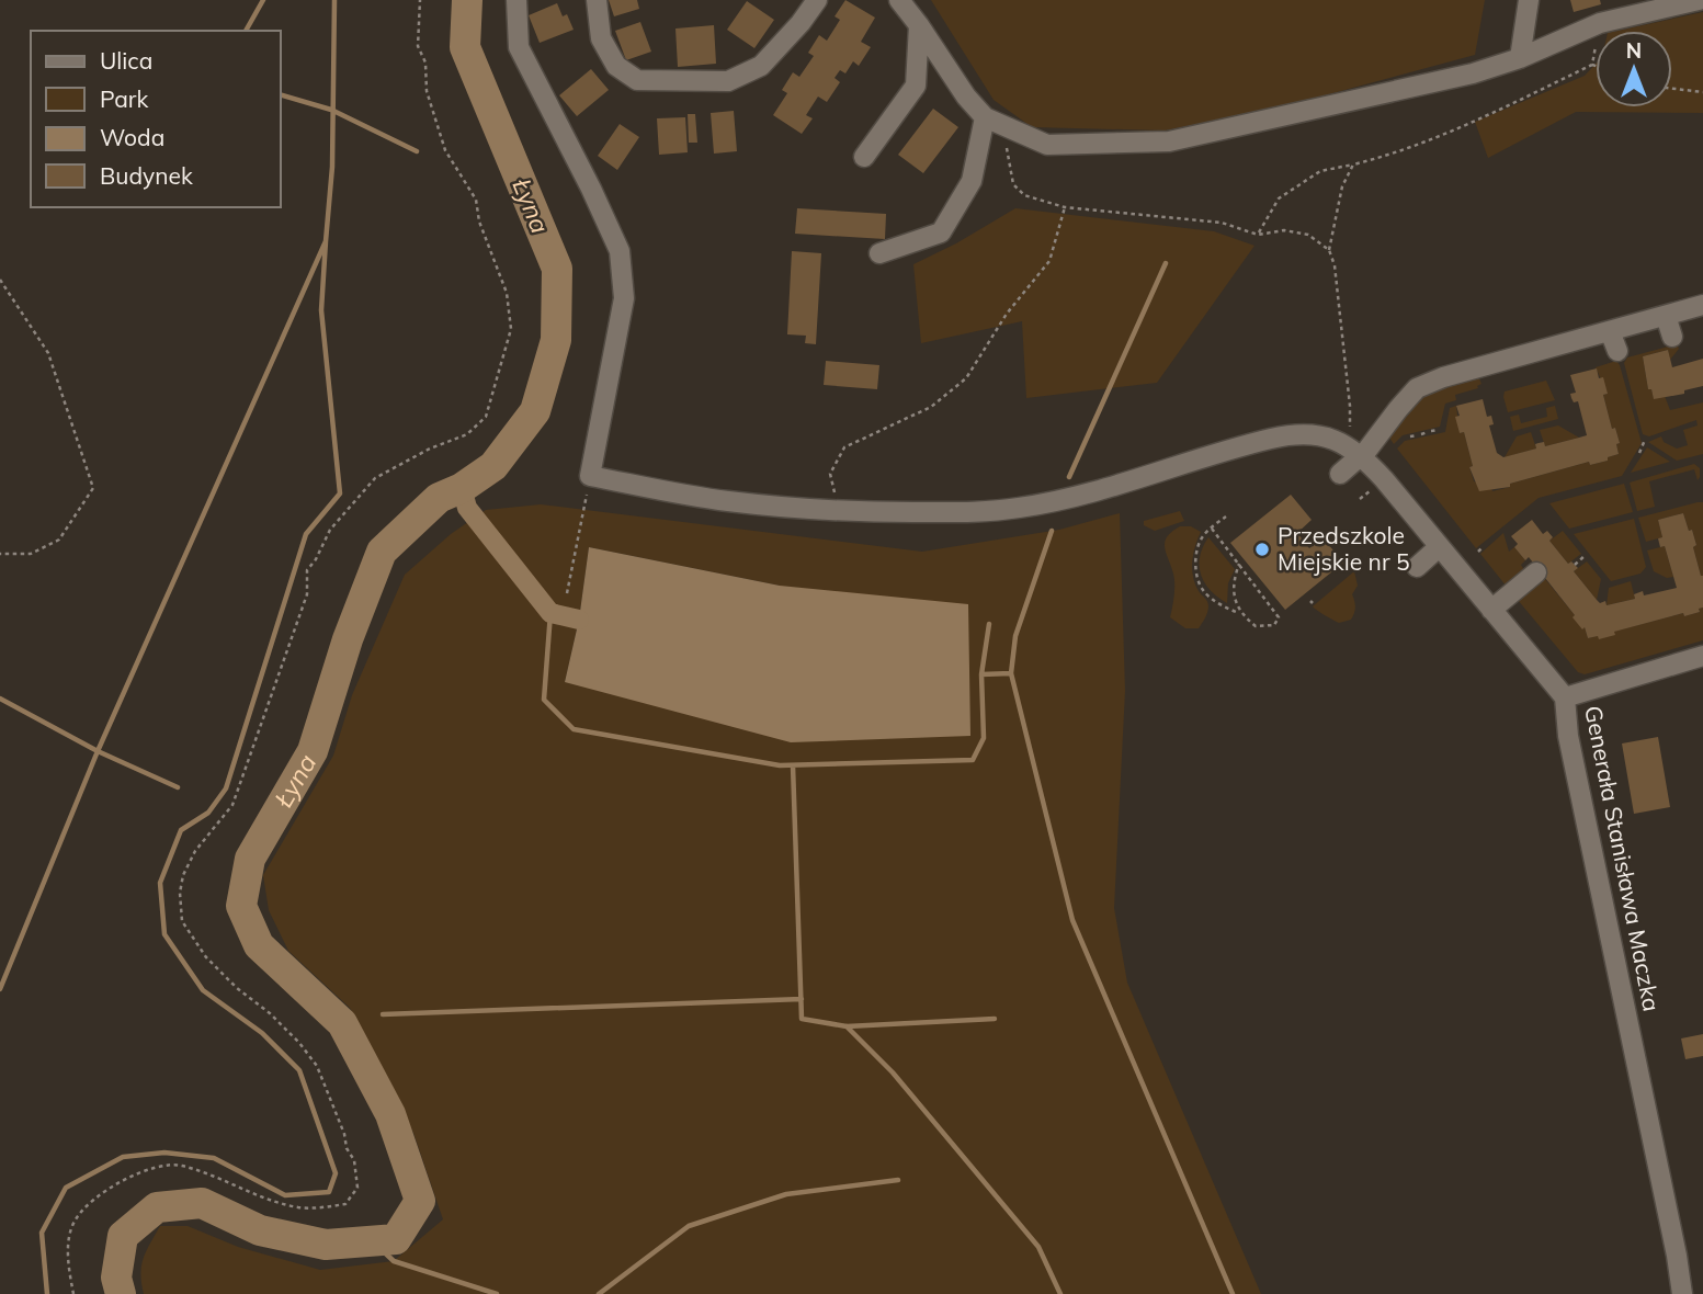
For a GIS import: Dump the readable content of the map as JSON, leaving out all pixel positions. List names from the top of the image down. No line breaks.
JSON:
{"streets":{"street":["Generała Stanisława Maczka"]},"water":["Łyna"],"places":["Przedszkole Miejskie nr 5"],"legend":["Ulica","Park","Woda","Budynek"],"north":"top"}
